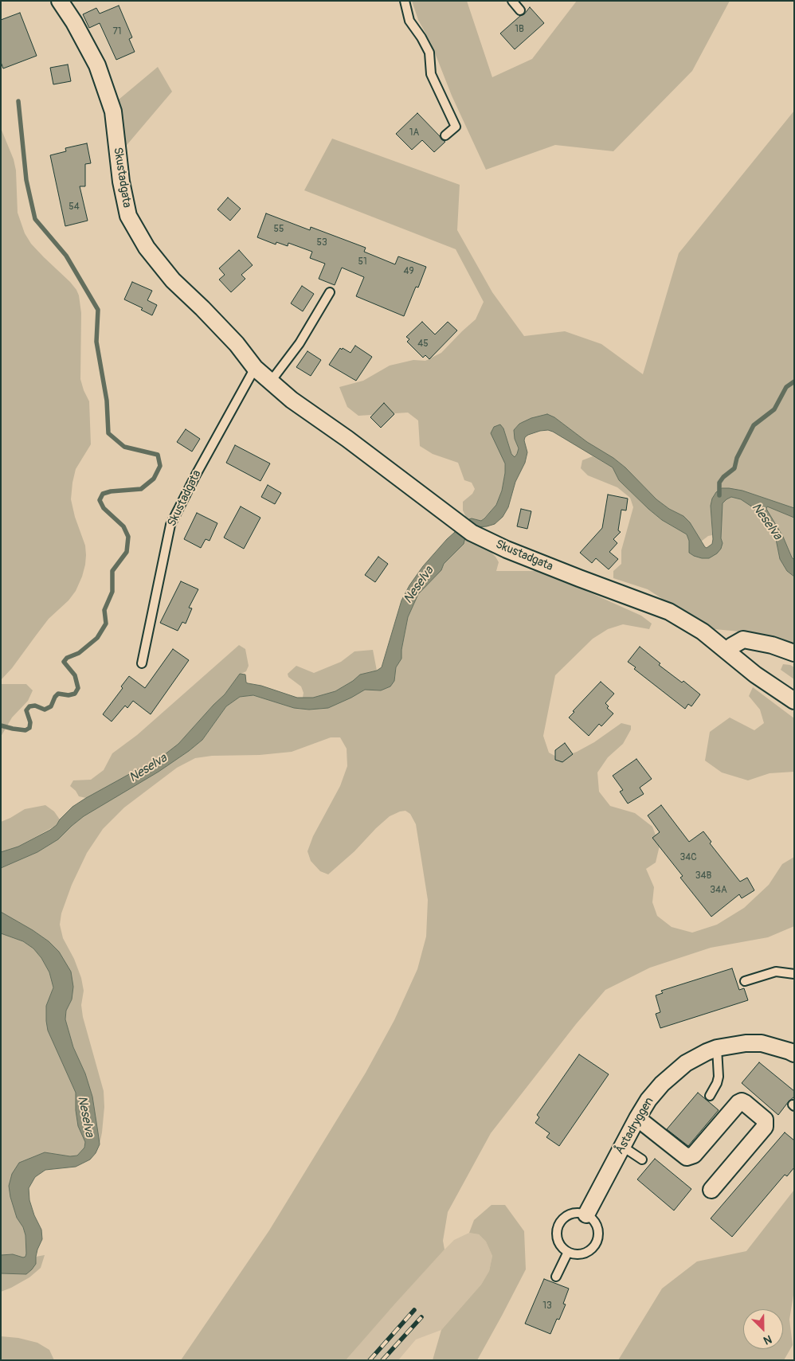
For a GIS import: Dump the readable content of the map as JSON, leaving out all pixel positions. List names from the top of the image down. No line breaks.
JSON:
{"streets":{"street":["Skustadgata","Åstadryggen"]},"water":["Neselva"],"house_numbers":["1B","71","1A","54","55","53","51","49","45","34C","34B","34A","13"],"north":"bottom right"}
